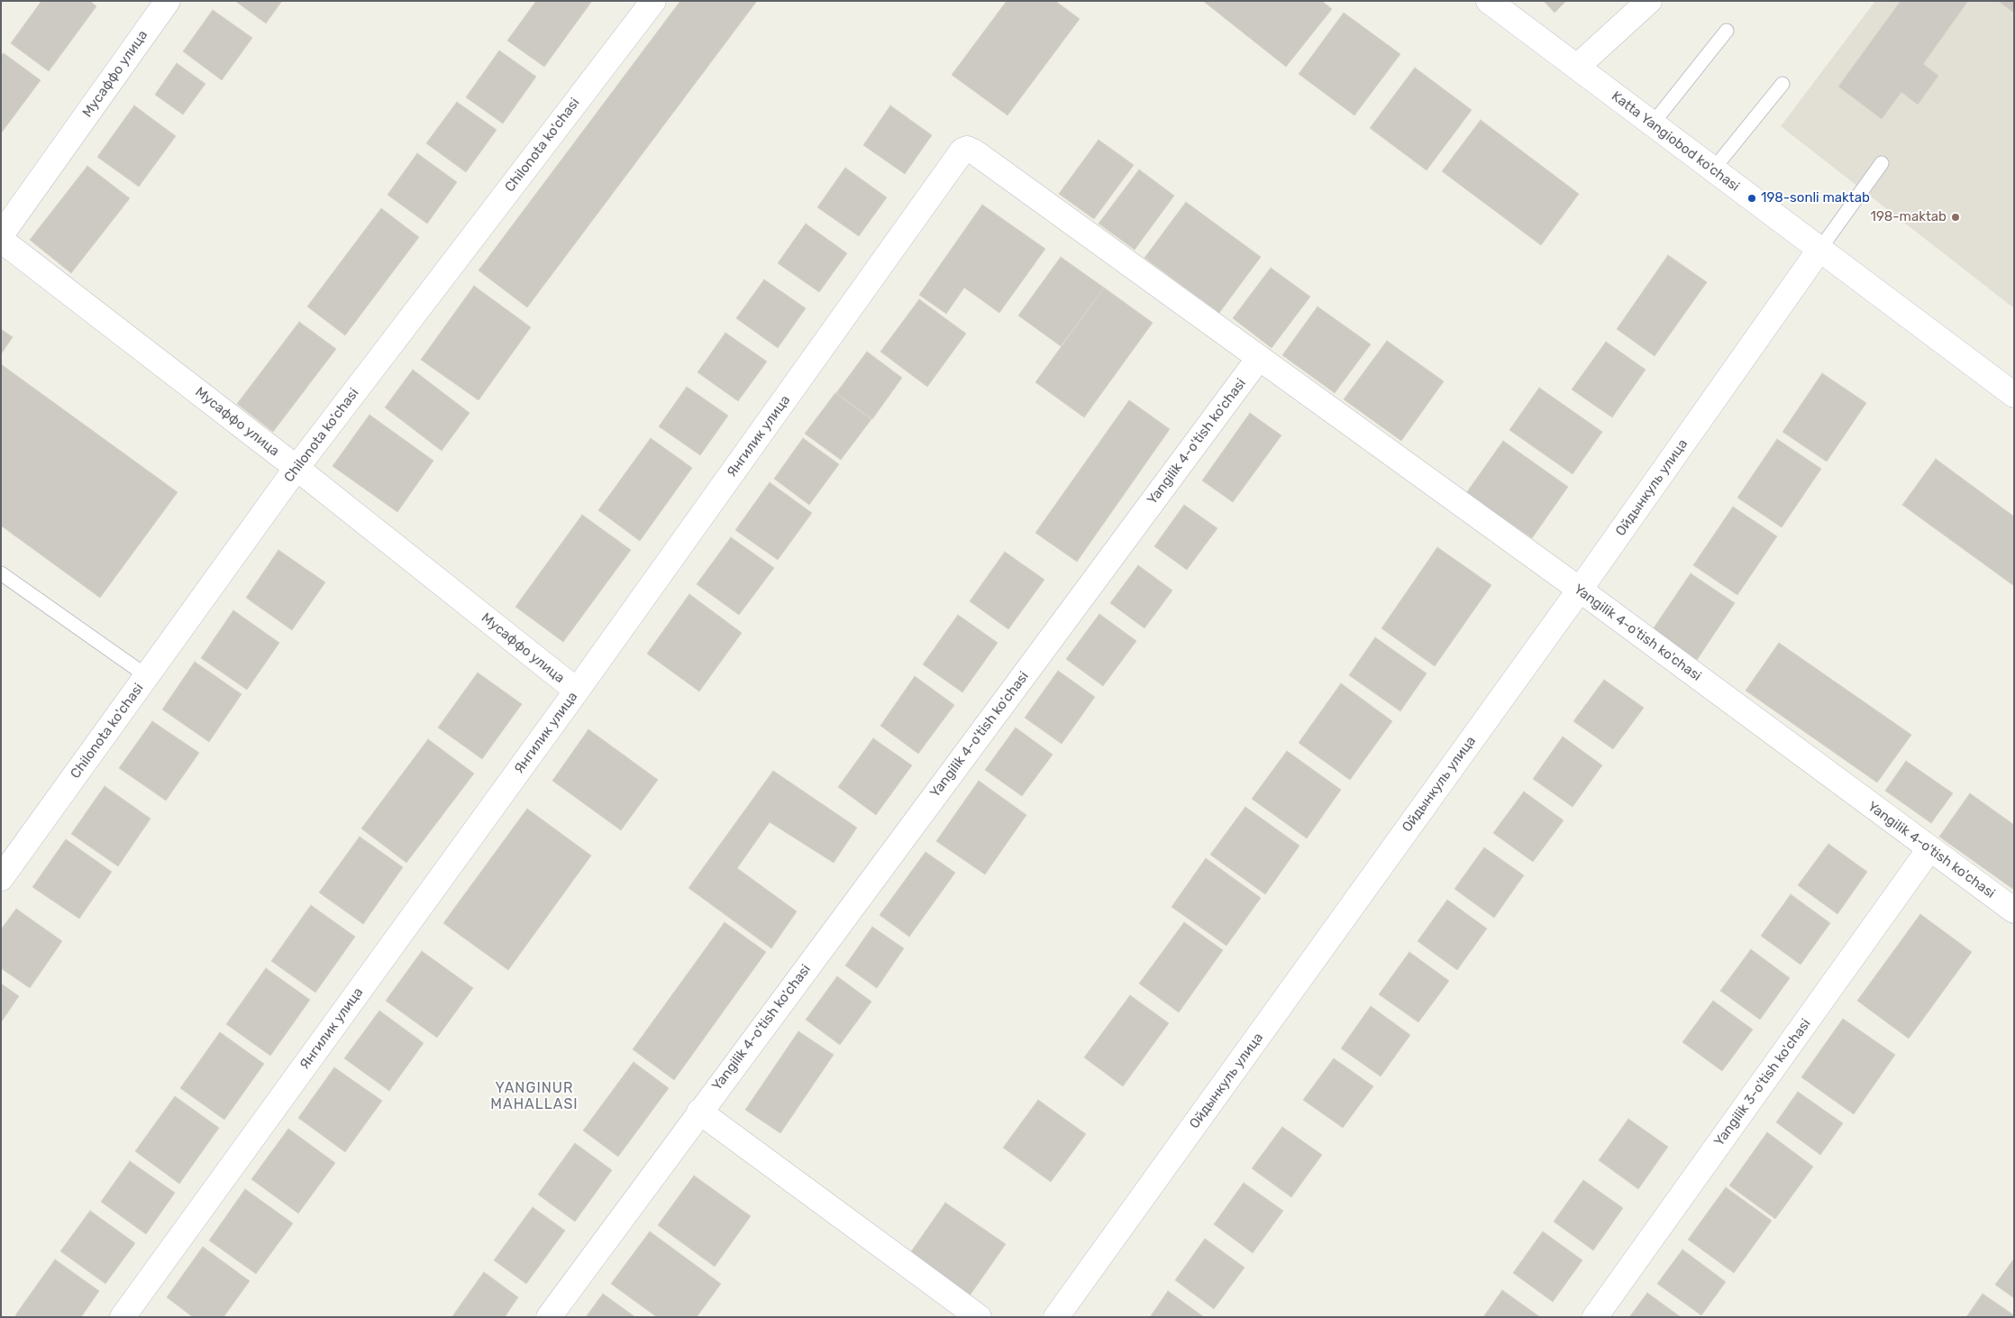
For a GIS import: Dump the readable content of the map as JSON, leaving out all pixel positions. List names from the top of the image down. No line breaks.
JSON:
{"streets":{"street":["Мусаффо улица","Katta Yangiobod ko'chasi","Chilonota ko'chasi","Янгилик улица","Yangilik 4-o'tish ko'chasi","Ойдынкуль улица","Yangilik 3-o'tish ko'chasi"]},"crossings":[["Мусаффо улица","Chilonota ko'chasi"],["Мусаффо улица","Янгилик улица"],["Katta Yangiobod ko'chasi","Ойдынкуль улица"],["Янгилик улица","Yangilik 4-o'tish ko'chasi"],["Yangilik 4-o'tish ko'chasi","Ойдынкуль улица"],["Yangilik 4-o'tish ko'chasi","Yangilik 3-o'tish ko'chasi"]],"districts":["YANGINUR MAHALLASI"],"places":["198-sonli maktab","198-maktab"]}
